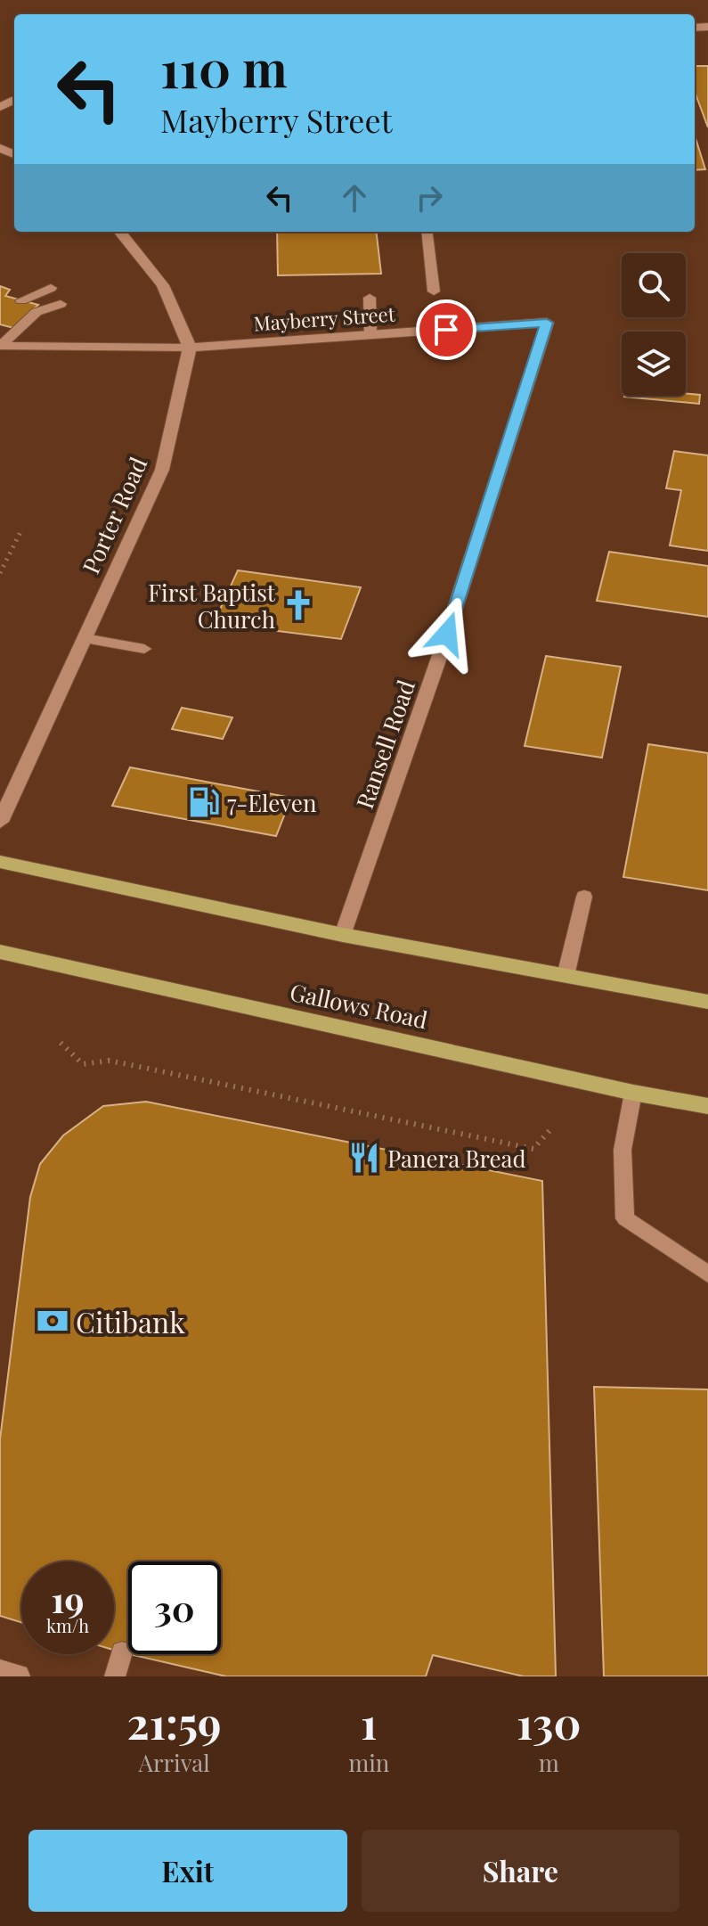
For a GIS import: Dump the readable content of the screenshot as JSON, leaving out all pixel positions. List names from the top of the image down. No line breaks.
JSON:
{"streets":{"main road":["Gallows Road"],"street":["Mayberry Street","Porter Road","Ransell Road"]},"crossings":[["Mayberry Street","Porter Road"],["Mayberry Street","Ransell Road"]],"places":{"church":["First Baptist Church"],"fuel station":["7-Eleven"],"restaurant":["Panera Bread"],"bank":["Citibank"]},"page":{"turn":["110 m","Mayberry Street"],"speed":"19 km/h","limit":"30","eta":["21:59","Arrival","1","min","130","m"],"buttons":["Exit","Share"]}}
